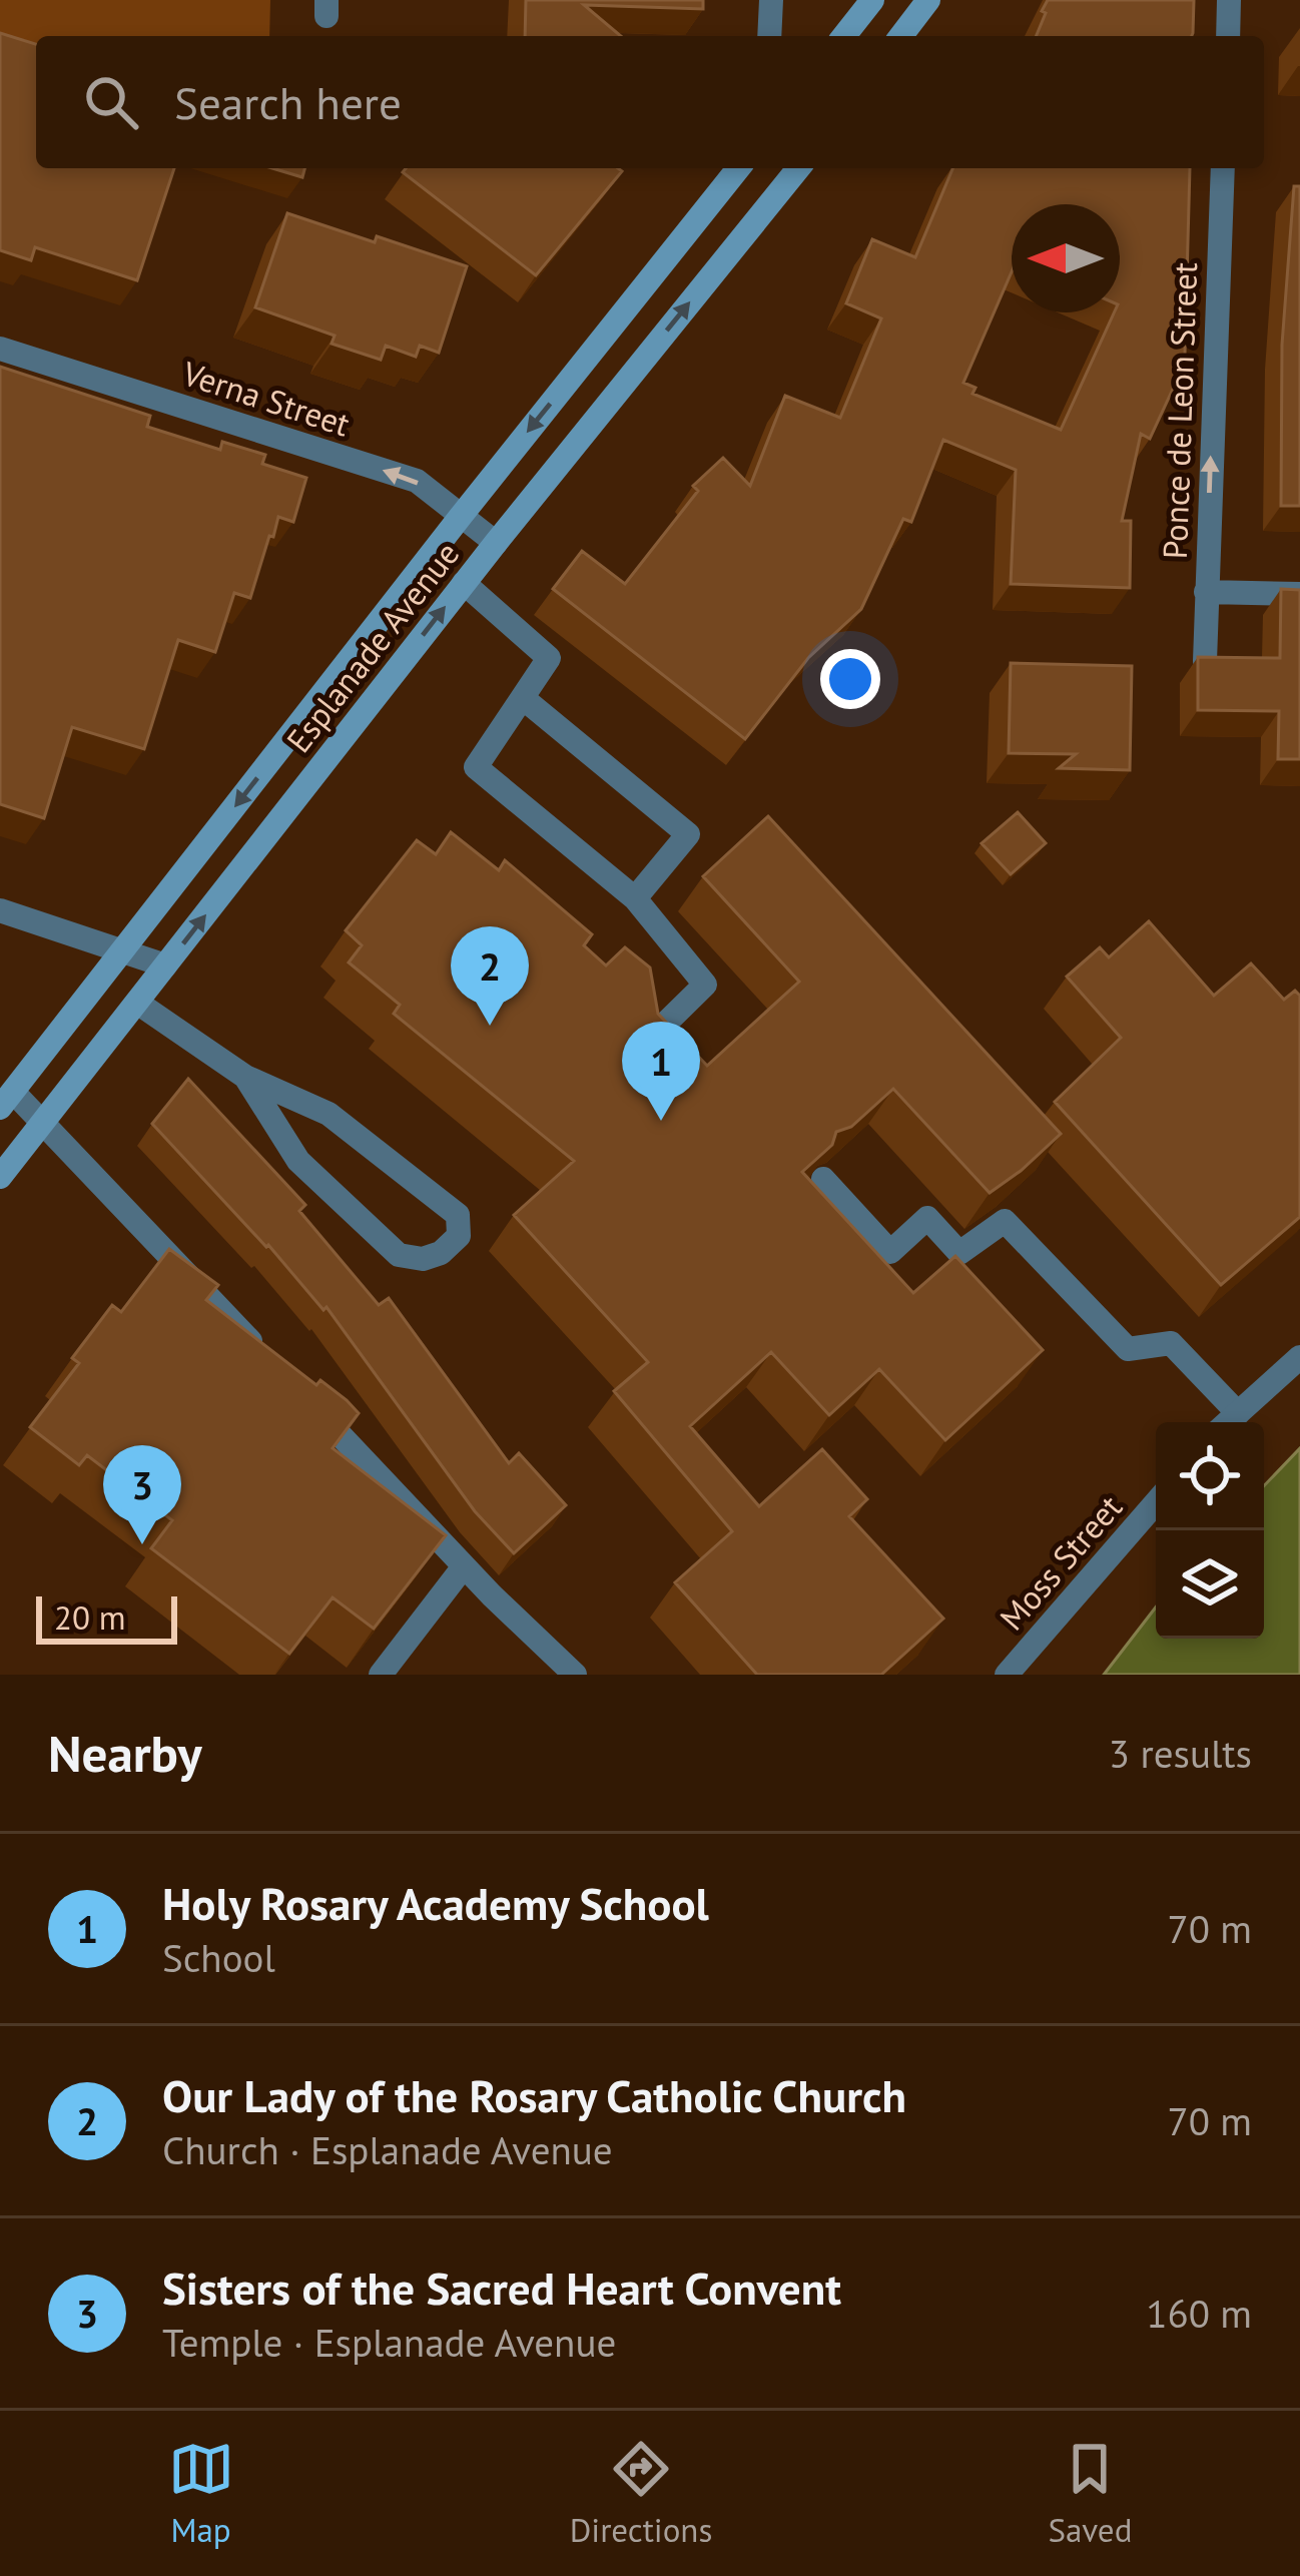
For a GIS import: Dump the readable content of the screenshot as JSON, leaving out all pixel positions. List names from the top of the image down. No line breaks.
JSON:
{"streets":{"street":["Verna Street","Ponce de Leon Street","Esplanade Avenue","Moss Street"]},"crossings":[["Verna Street","Esplanade Avenue"]],"one_way":["Verna Street","Ponce de Leon Street"],"scale_bar":"20 m","north":"left","page":{"search":"Search here","pins":["2","1","3"],"scale":"20 m","heading":["Nearby","3 results"],"list":[{"mark":"1","name":"Holy Rosary Academy School","note":"School","value":"70 m"},{"mark":"2","name":"Our Lady of the Rosary Catholic Church","note":"Church · Esplanade Avenue","value":"70 m"},{"mark":"3","name":"Sisters of the Sacred Heart Convent","note":"Temple · Esplanade Avenue","value":"160 m"}],"nav":["Map","Directions","Saved"]}}
